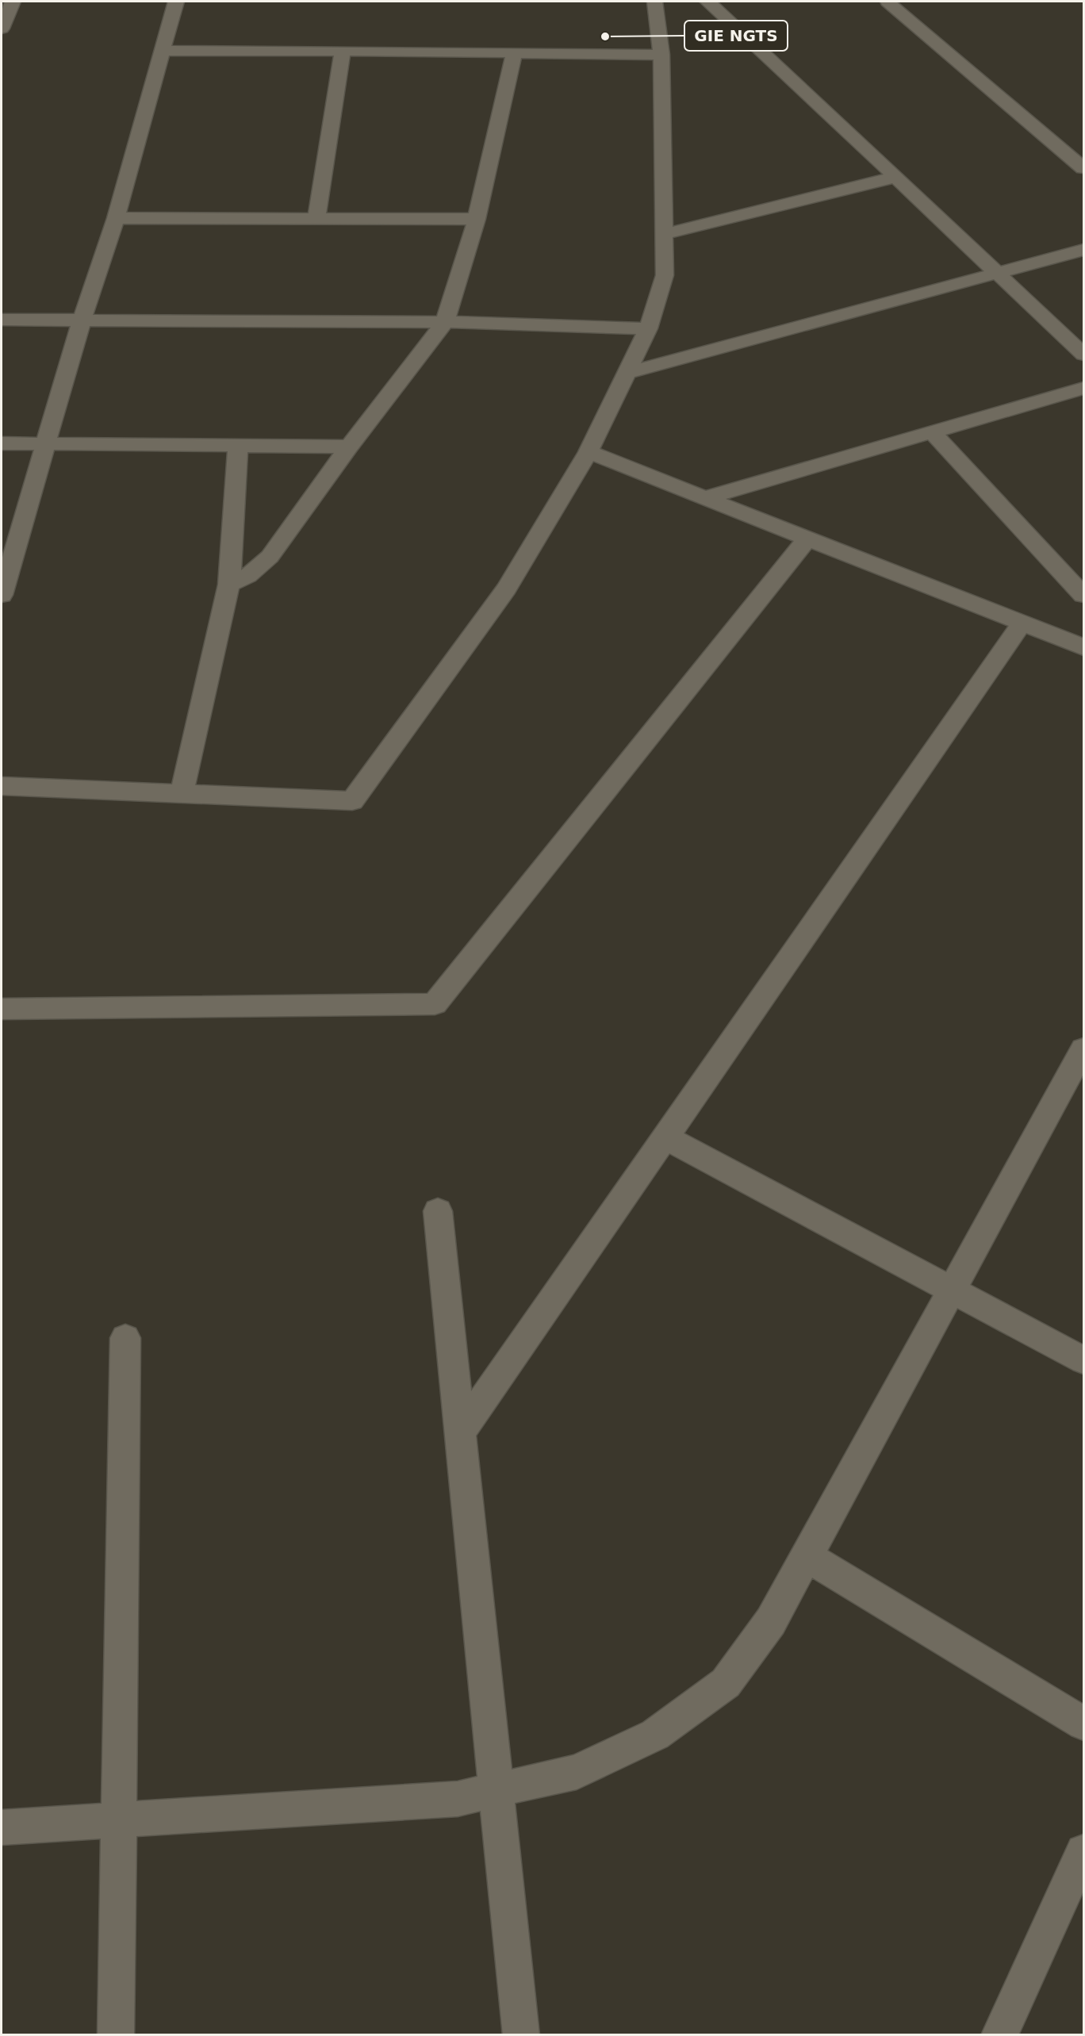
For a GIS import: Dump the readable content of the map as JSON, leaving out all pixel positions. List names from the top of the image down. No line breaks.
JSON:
{"places":["GIE NGTS"]}
